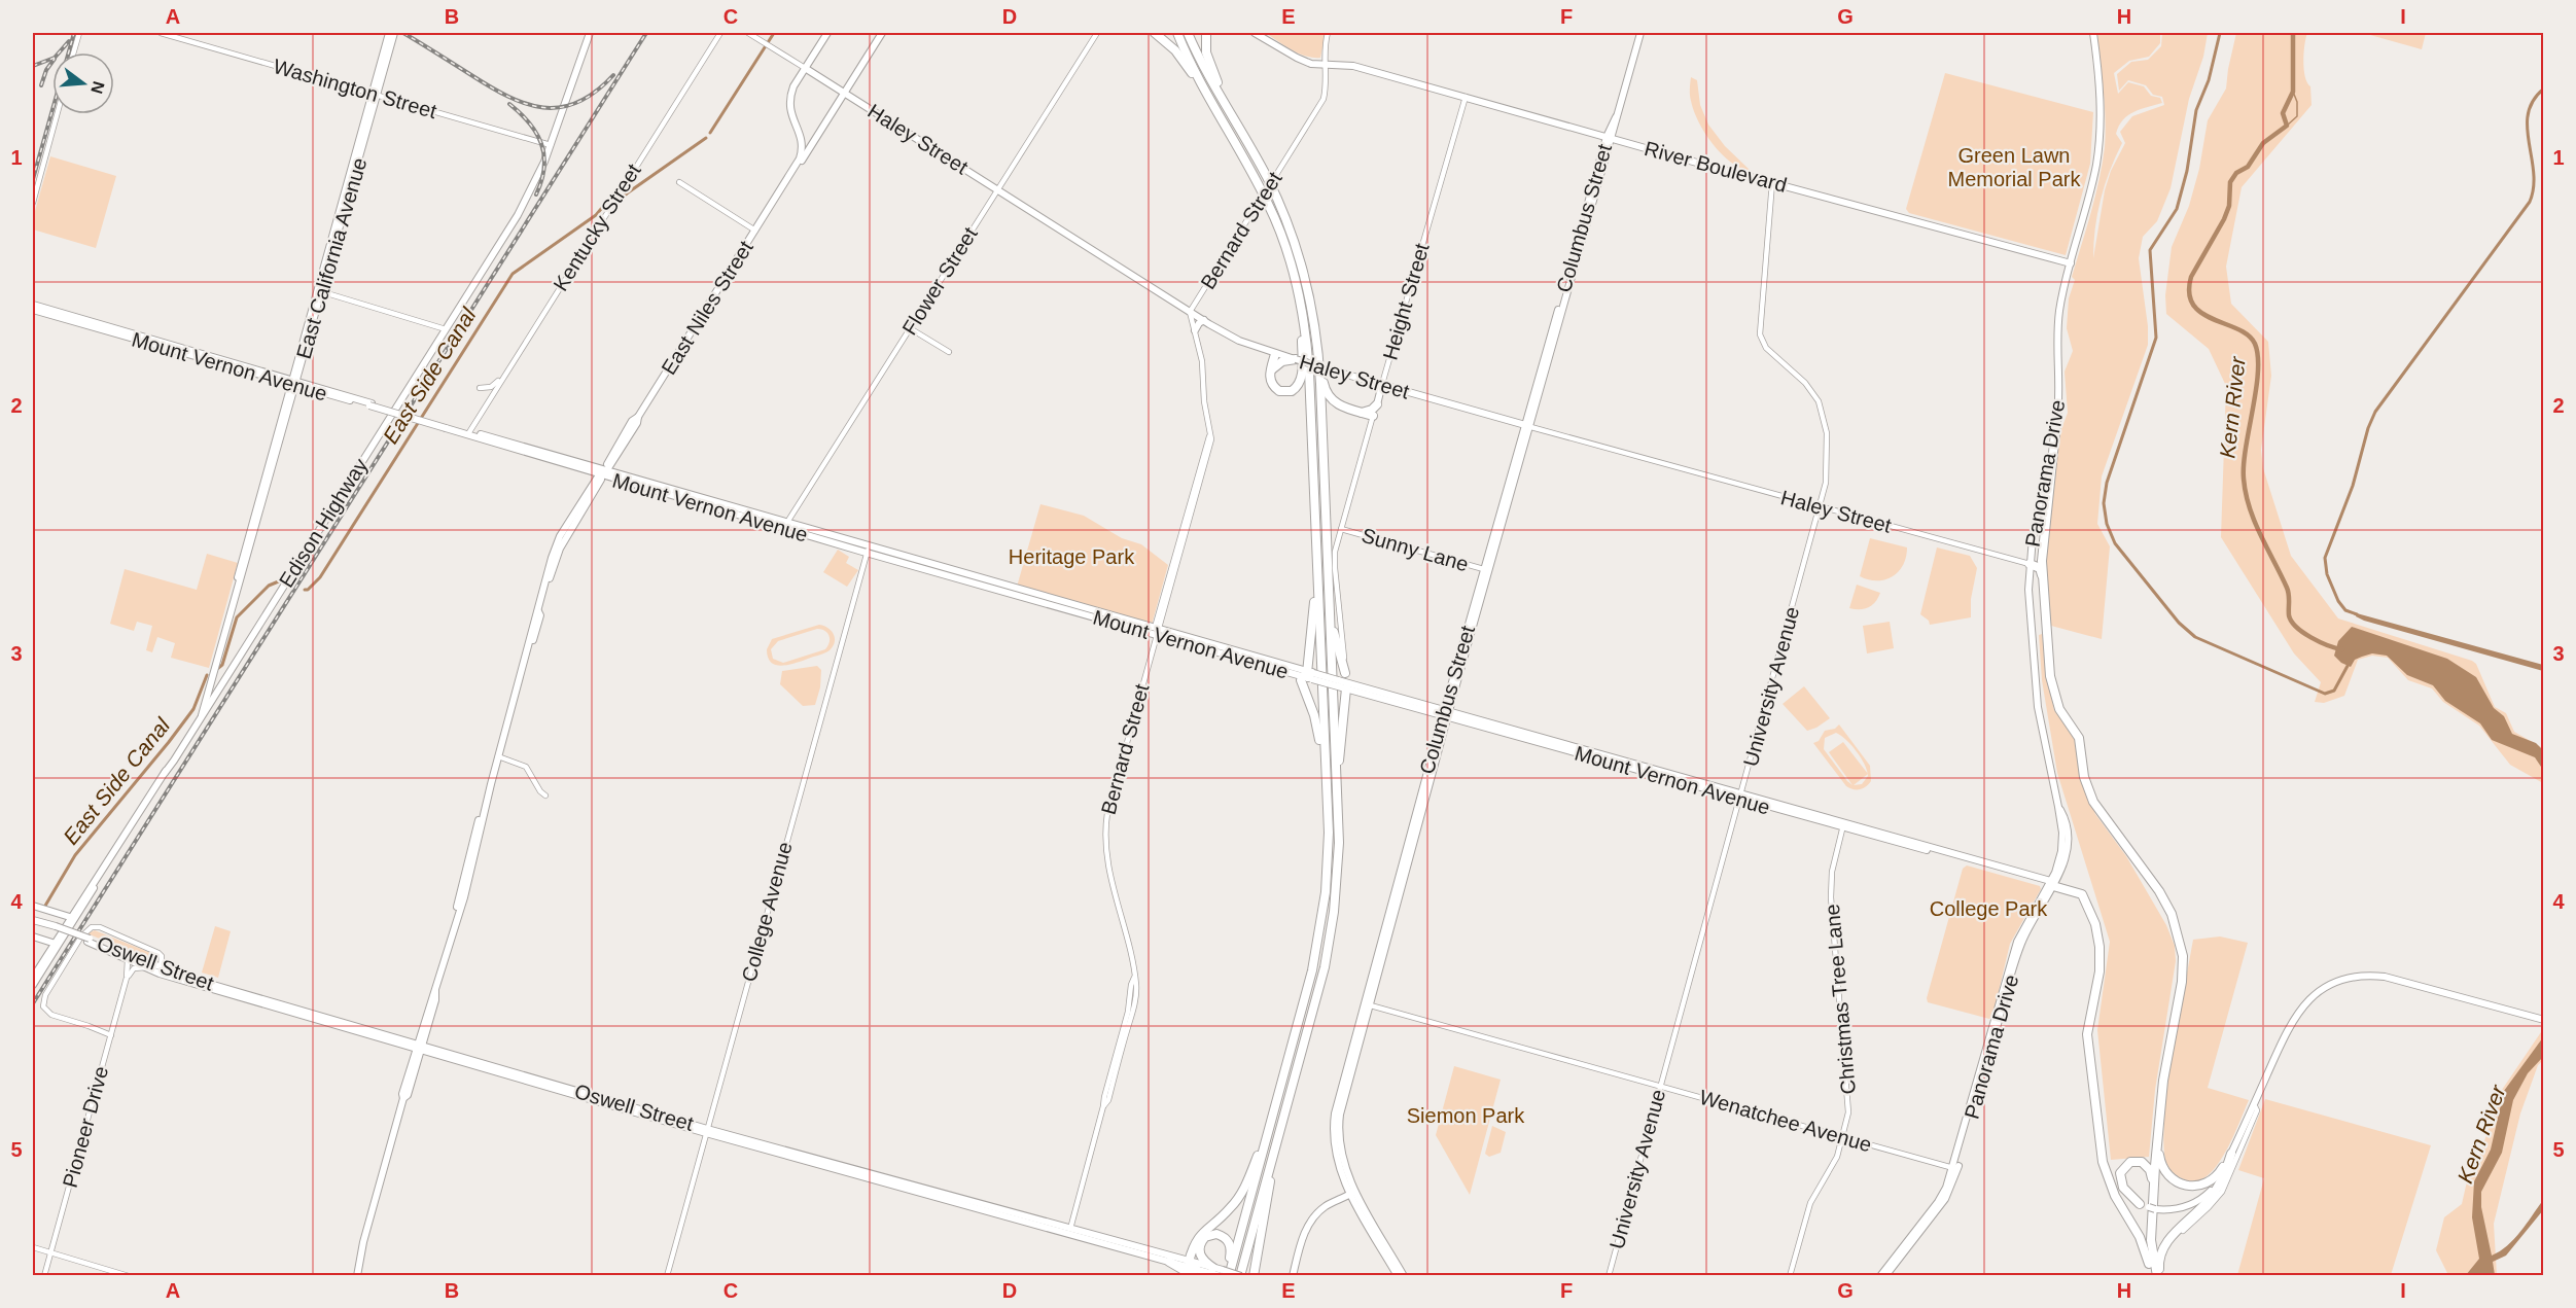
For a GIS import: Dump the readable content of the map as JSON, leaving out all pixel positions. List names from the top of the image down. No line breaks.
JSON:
{"streets":{"highway":["Mount Vernon Avenue"],"main road":["Haley Street","River Boulevard","Columbus Street","East California Avenue","Height Street","East Niles Street","Panorama Drive","Edison Highway","Oswell Street"],"street":["Washington Street","Kentucky Street","Bernard Street","Flower Street","Sunny Lane","University Avenue","College Avenue","Christmas Tree Lane","Wenatchee Avenue","Pioneer Drive"]},"crossings":[["Washington Street","East California Avenue"],["Washington Street","Edison Highway"],["Haley Street","Columbus Street"],["Haley Street","Bernard Street"],["Haley Street","Flower Street"],["Haley Street","Height Street"],["Haley Street","East Niles Street"],["Haley Street","Panorama Drive"],["Haley Street","University Avenue"],["River Boulevard","Columbus Street"],["River Boulevard","Bernard Street"],["River Boulevard","Height Street"],["River Boulevard","Panorama Drive"],["River Boulevard","University Avenue"],["Columbus Street","Mount Vernon Avenue"],["Columbus Street","Sunny Lane"],["Columbus Street","Wenatchee Avenue"],["Kentucky Street","Mount Vernon Avenue"],["Bernard Street","Mount Vernon Avenue"],["Bernard Street","Oswell Street"],["East California Avenue","Mount Vernon Avenue"],["East California Avenue","Edison Highway"],["Flower Street","Mount Vernon Avenue"],["Height Street","Mount Vernon Avenue"],["Height Street","Sunny Lane"],["East Niles Street","Mount Vernon Avenue"],["East Niles Street","Oswell Street"],["Mount Vernon Avenue","Panorama Drive"],["Mount Vernon Avenue","University Avenue"],["Mount Vernon Avenue","College Avenue"],["Mount Vernon Avenue","Christmas Tree Lane"],["Panorama Drive","Wenatchee Avenue"],["University Avenue","Wenatchee Avenue"],["College Avenue","Oswell Street"],["Oswell Street","Pioneer Drive"],["Christmas Tree Lane","Wenatchee Avenue"]],"water":["East Side Canal","Kern River"],"parks":["Green Lawn Memorial Park","Heritage Park","College Park","Siemon Park"],"north":"right","grid":{"columns":["A","B","C","D","E","F","G","H","I"],"rows":["1","2","3","4","5"]}}
